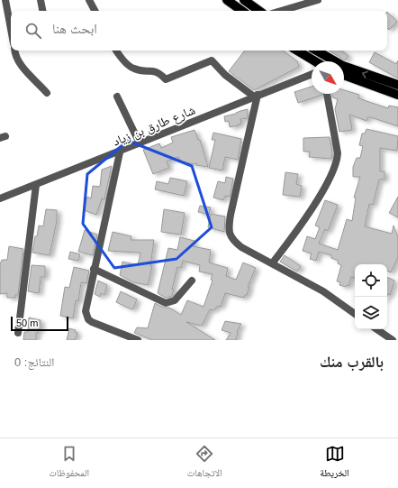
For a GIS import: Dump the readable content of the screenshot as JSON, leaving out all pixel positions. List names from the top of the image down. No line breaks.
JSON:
{"streets":{"street":["شارع طارق بن زياد"]},"scale_bar":"50 m","north":"bottom right","page":{"search":"ابحث هنا","scale":"50 m","heading":["بالقرب منك","النتائج: 0"],"nav":["الخريطة","الاتجاهات","المحفوظات"]}}
